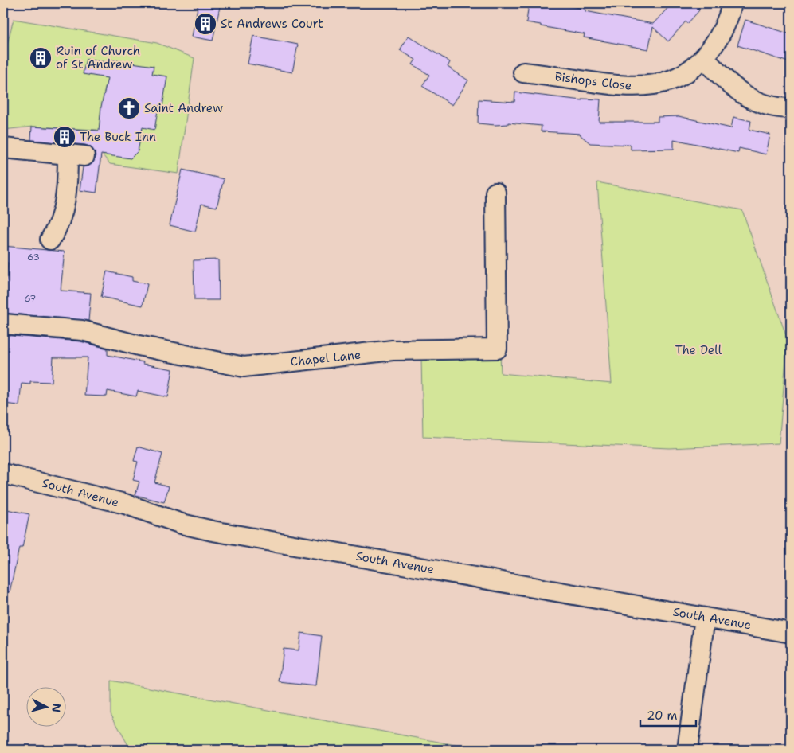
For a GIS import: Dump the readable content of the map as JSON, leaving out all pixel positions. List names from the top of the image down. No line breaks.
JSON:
{"streets":{"street":["Bishops Close","Chapel Lane","South Avenue"]},"parks":["The Dell"],"places":{"building":["St Andrews Court","Ruin of Church of St Andrew","The Buck Inn"],"church":["Saint Andrew"]},"house_numbers":["63","67"],"scale_bar":"20 m","north":"right"}
